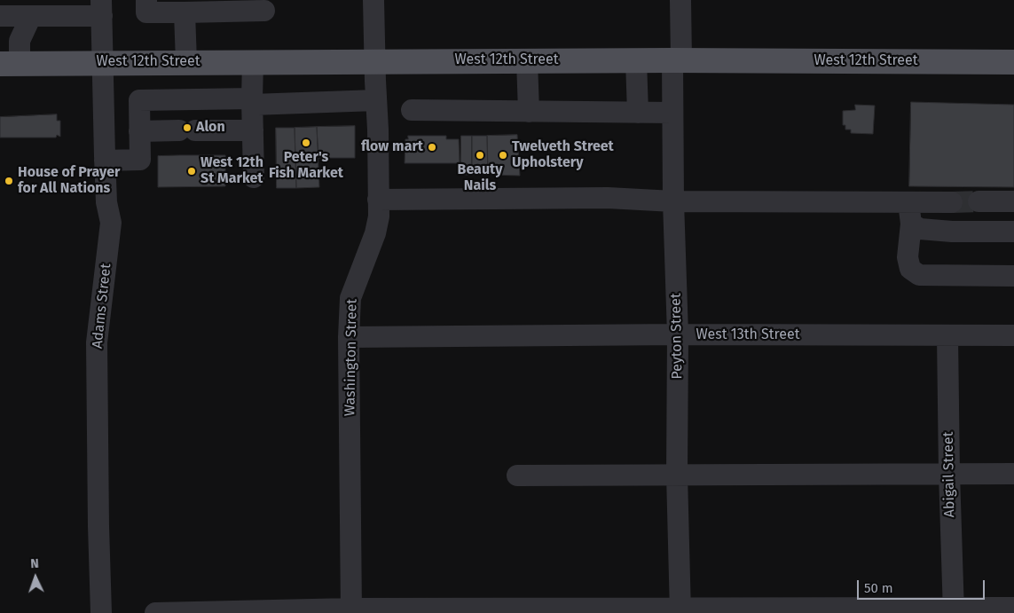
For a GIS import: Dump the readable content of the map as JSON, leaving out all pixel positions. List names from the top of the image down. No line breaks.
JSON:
{"streets":{"main road":["West 12th Street"],"street":["Adams Street","West 13th Street","Peyton Street","Washington Street","Abigail Street"]},"crossings":[["West 12th Street","Adams Street"],["West 12th Street","Peyton Street"],["West 12th Street","Washington Street"],["West 13th Street","Peyton Street"],["West 13th Street","Washington Street"],["West 13th Street","Abigail Street"]],"places":["Alon","Peter's Fish Market","flow mart","Beauty Nails","Twelveth Street Upholstery","West 12th St Market","House of Prayer for All Nations"],"scale_bar":"50 m","north":"top"}
